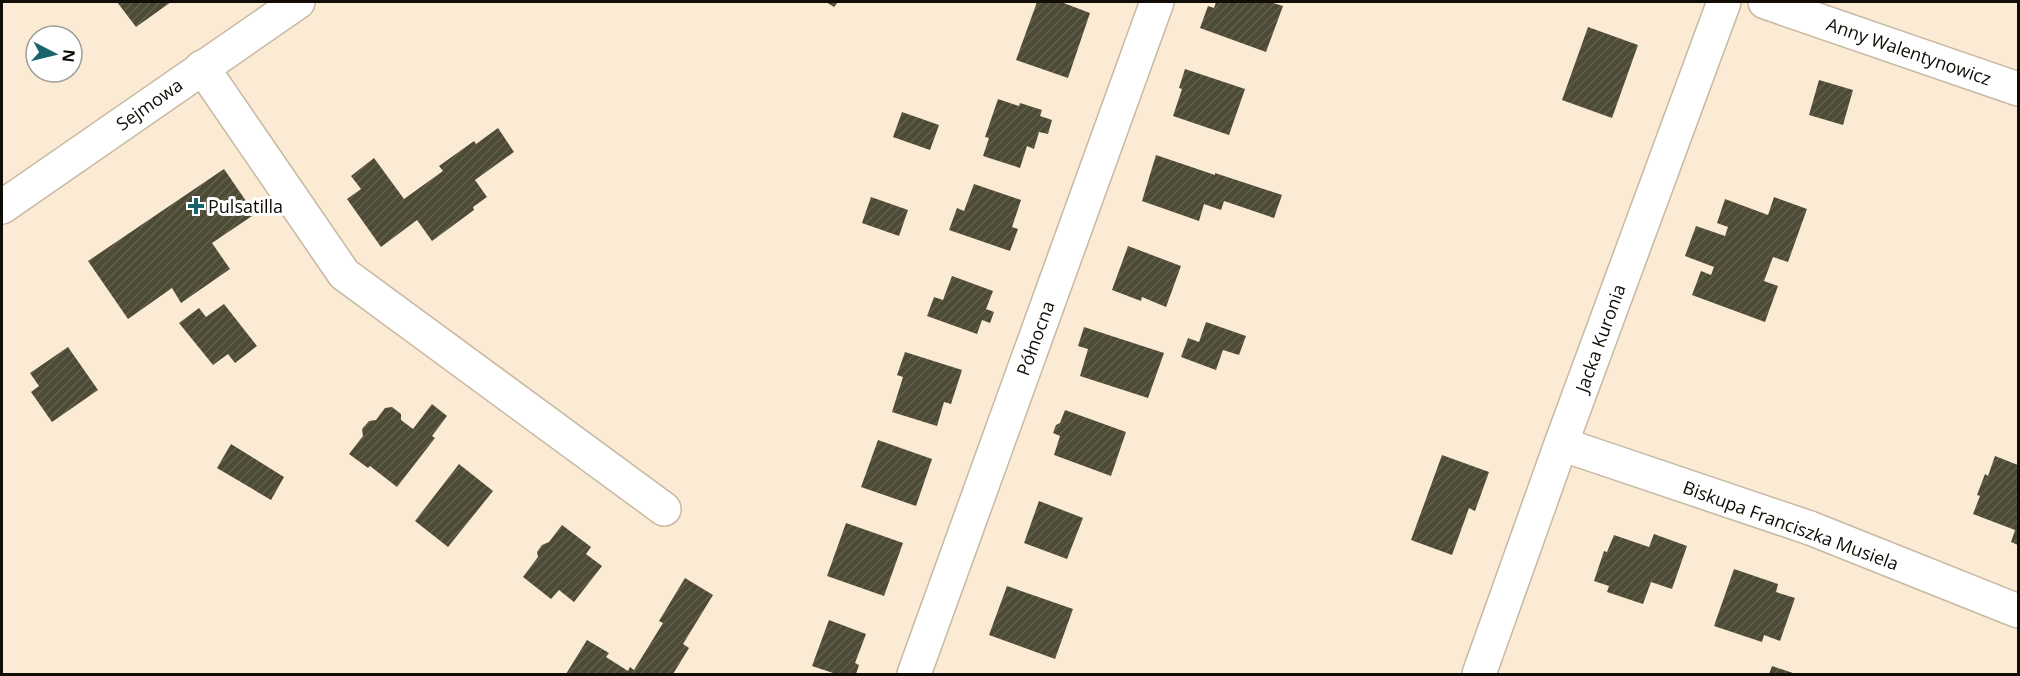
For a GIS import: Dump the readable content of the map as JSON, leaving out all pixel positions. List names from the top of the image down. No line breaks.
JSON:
{"streets":{"street":["Anny Walentynowicz","Sejmowa","Północna","Jacka Kuronia","Biskupa Franciszka Musiela"]},"crossings":[["Jacka Kuronia","Biskupa Franciszka Musiela"]],"places":{"health":["Pulsatilla"]},"north":"right"}
